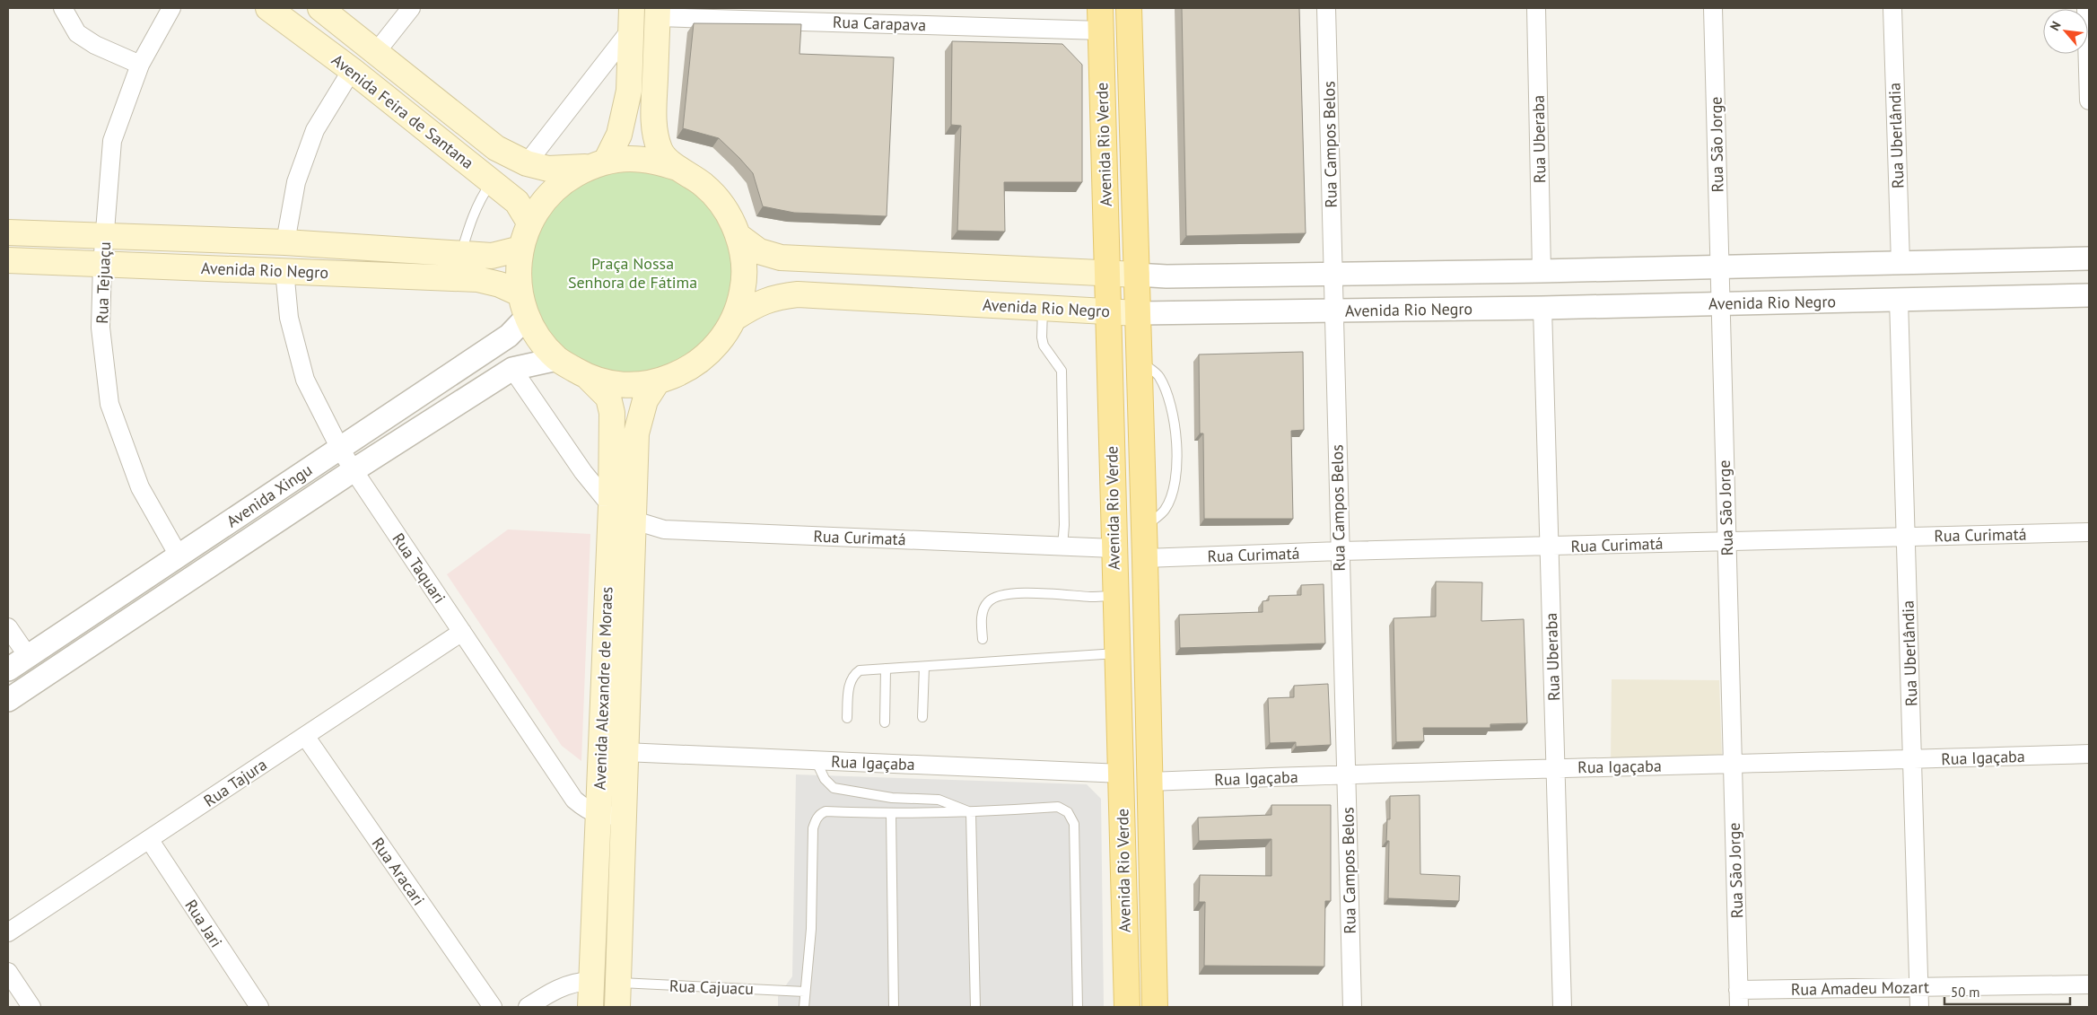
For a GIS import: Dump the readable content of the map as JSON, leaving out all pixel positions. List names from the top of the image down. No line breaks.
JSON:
{"streets":{"main road":["Avenida Feira de Santana","Avenida Rio Verde","Avenida Rio Negro","Avenida Alexandre de Moraes"],"street":["Rua Carapava","Rua Uberlândia","Rua Uberaba","Rua Campos Belos","Rua São Jorge","Rua Tejuaçu","Avenida Xingu","Rua Curimatá","Rua Taquari","Rua Igaçaba","Rua Tajura","Rua Aracari","Rua Jari","Rua Amadeu Mozart"],"lane":["Rua Cajuacu"]},"crossings":[["Rua Carapava","Avenida Rio Verde"],["Rua Uberlândia","Avenida Rio Negro"],["Rua Uberlândia","Rua Curimatá"],["Rua Uberlândia","Rua Igaçaba"],["Rua Uberlândia","Rua Amadeu Mozart"],["Rua Uberaba","Avenida Rio Negro"],["Rua Uberaba","Rua Curimatá"],["Rua Uberaba","Rua Igaçaba"],["Avenida Rio Verde","Avenida Rio Negro"],["Avenida Rio Verde","Rua Curimatá"],["Avenida Rio Verde","Rua Igaçaba"],["Rua Campos Belos","Avenida Rio Negro"],["Rua Campos Belos","Rua Curimatá"],["Rua Campos Belos","Rua Igaçaba"],["Rua São Jorge","Avenida Rio Negro"],["Rua São Jorge","Rua Curimatá"],["Rua São Jorge","Rua Igaçaba"],["Rua São Jorge","Rua Amadeu Mozart"],["Avenida Rio Negro","Rua Tejuaçu"],["Avenida Rio Negro","Rua Taquari"],["Rua Tejuaçu","Avenida Xingu"],["Avenida Xingu","Rua Taquari"],["Rua Curimatá","Avenida Alexandre de Moraes"],["Rua Taquari","Avenida Alexandre de Moraes"],["Rua Taquari","Rua Tajura"],["Avenida Alexandre de Moraes","Rua Igaçaba"],["Avenida Alexandre de Moraes","Rua Cajuacu"],["Rua Tajura","Rua Aracari"],["Rua Tajura","Rua Jari"]],"parks":["Praça Nossa Senhora de Fátima"],"scale_bar":"50 m","north":"top left"}
